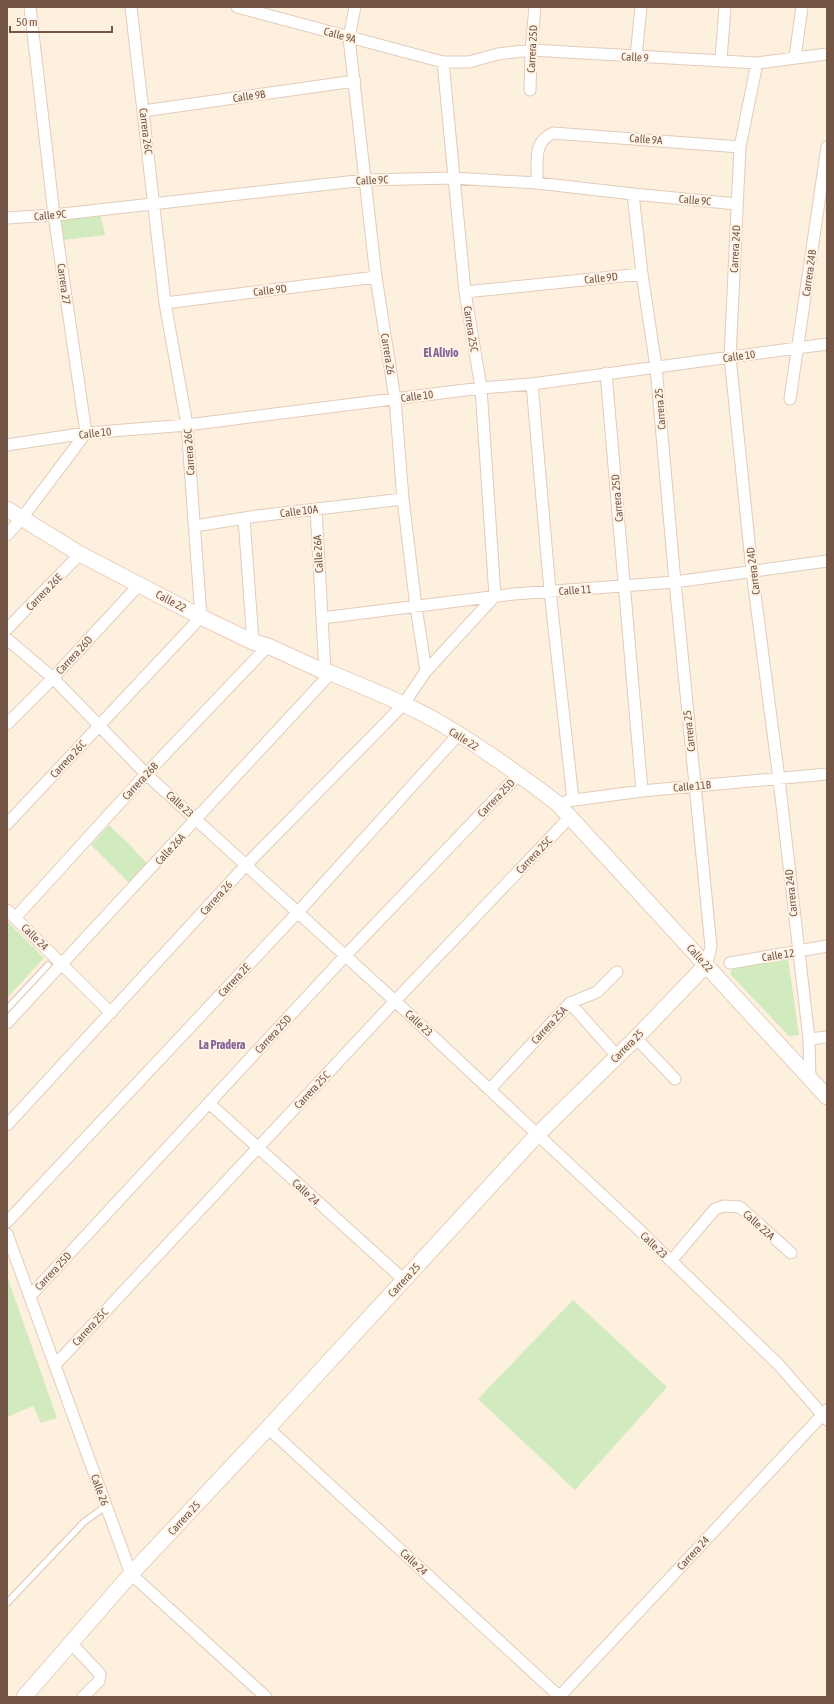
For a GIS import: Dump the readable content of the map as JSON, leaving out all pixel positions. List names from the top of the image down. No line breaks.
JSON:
{"streets":{"street":["Calle 9A","Carrera 25D","Calle 9","Calle 9B","Carrera 26C","Calle 9C","Carrera 24D","Carrera 24B","Calle 9D","Carrera 27","Carrera 25C","Carrera 26","Calle 10","Carrera 25","Calle 10A","Calle 26A","Calle 11","Carrera 26E","Calle 22","Carrera 26D","Carrera 26B","Calle 11B","Calle 23","Calle 24","Calle 12","Carrera 2E","Carrera 25A","Calle 22A","Calle 26","Carrera 24"]},"crossings":[["Calle 9A","Calle 9"],["Calle 9A","Calle 9C"],["Calle 9A","Carrera 24D"],["Calle 9A","Carrera 25C"],["Calle 9A","Carrera 26"],["Carrera 25D","Calle 9"],["Carrera 25D","Calle 10"],["Carrera 25D","Calle 11"],["Carrera 25D","Calle 22"],["Carrera 25D","Calle 11B"],["Carrera 25D","Calle 23"],["Carrera 25D","Calle 24"],["Carrera 25D","Calle 26"],["Calle 9","Carrera 24D"],["Calle 9","Carrera 25C"],["Calle 9B","Carrera 26C"],["Calle 9B","Carrera 26"],["Carrera 26C","Calle 9C"],["Carrera 26C","Calle 9D"],["Carrera 26C","Calle 10"],["Carrera 26C","Calle 10A"],["Carrera 26C","Calle 22"],["Carrera 26C","Calle 23"],["Calle 9C","Carrera 24D"],["Calle 9C","Carrera 27"],["Calle 9C","Carrera 25C"],["Calle 9C","Carrera 26"],["Calle 9C","Carrera 25"],["Carrera 24D","Calle 10"],["Carrera 24D","Calle 11"],["Carrera 24D","Calle 22"],["Carrera 24D","Calle 11B"],["Carrera 24D","Calle 12"],["Carrera 24B","Calle 10"],["Calle 9D","Carrera 25C"],["Calle 9D","Carrera 26"],["Calle 9D","Carrera 25"],["Carrera 27","Calle 10"],["Carrera 25C","Carrera 26"],["Carrera 25C","Calle 10"],["Carrera 25C","Calle 11"],["Carrera 25C","Calle 22"],["Carrera 25C","Calle 23"],["Carrera 25C","Calle 24"],["Carrera 25C","Calle 26"],["Carrera 26","Calle 10"],["Carrera 26","Calle 10A"],["Carrera 26","Calle 11"],["Carrera 26","Calle 22"],["Carrera 26","Calle 23"],["Carrera 26","Calle 24"],["Calle 10","Carrera 25"],["Carrera 25","Calle 11"],["Carrera 25","Calle 22"],["Carrera 25","Calle 11B"],["Carrera 25","Calle 23"],["Carrera 25","Calle 24"],["Carrera 25","Calle 26"],["Calle 10A","Calle 26A"],["Calle 26A","Calle 11"],["Calle 26A","Calle 22"],["Calle 26A","Calle 23"],["Calle 26A","Calle 24"],["Carrera 26E","Calle 22"],["Calle 22","Carrera 26D"],["Calle 22","Carrera 26B"],["Calle 22","Calle 11B"],["Calle 22","Carrera 2E"],["Carrera 26D","Calle 23"],["Carrera 26B","Calle 23"],["Carrera 26B","Calle 24"],["Calle 23","Carrera 2E"],["Calle 23","Carrera 25A"],["Calle 23","Calle 22A"],["Calle 23","Carrera 24"],["Calle 24","Carrera 24"]],"districts":["El Alivio","La Pradera"],"scale_bar":"50 m"}
